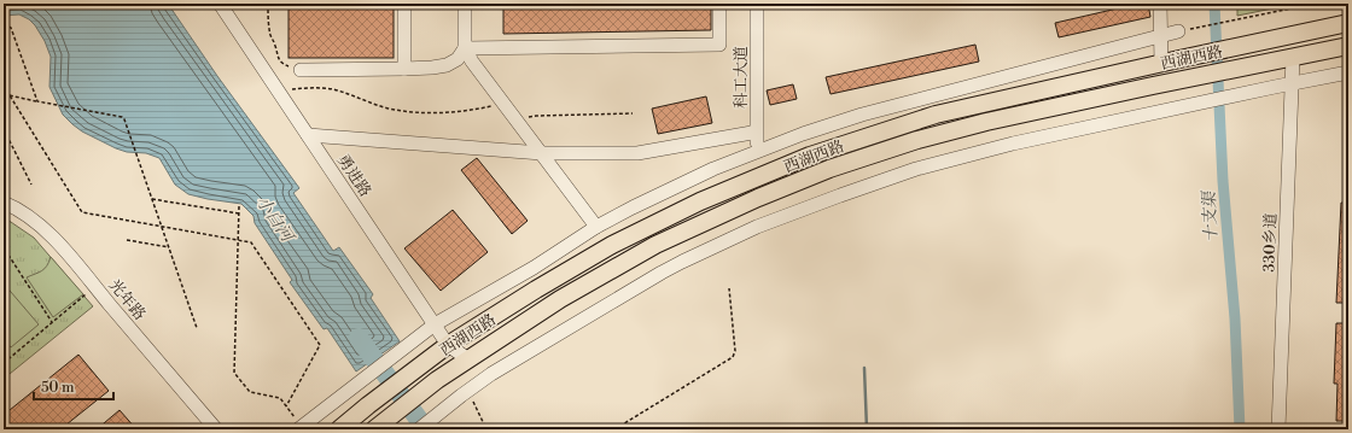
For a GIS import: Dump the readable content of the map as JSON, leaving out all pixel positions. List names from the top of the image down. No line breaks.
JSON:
{"streets":{"main road":["西湖西路"],"street":["科工大道","勇进路","330乡道","光年路"]},"crossings":[["西湖西路","勇进路"],["西湖西路","330乡道"]],"water":["十支渠","小白河"],"scale_bar":"50 m"}
